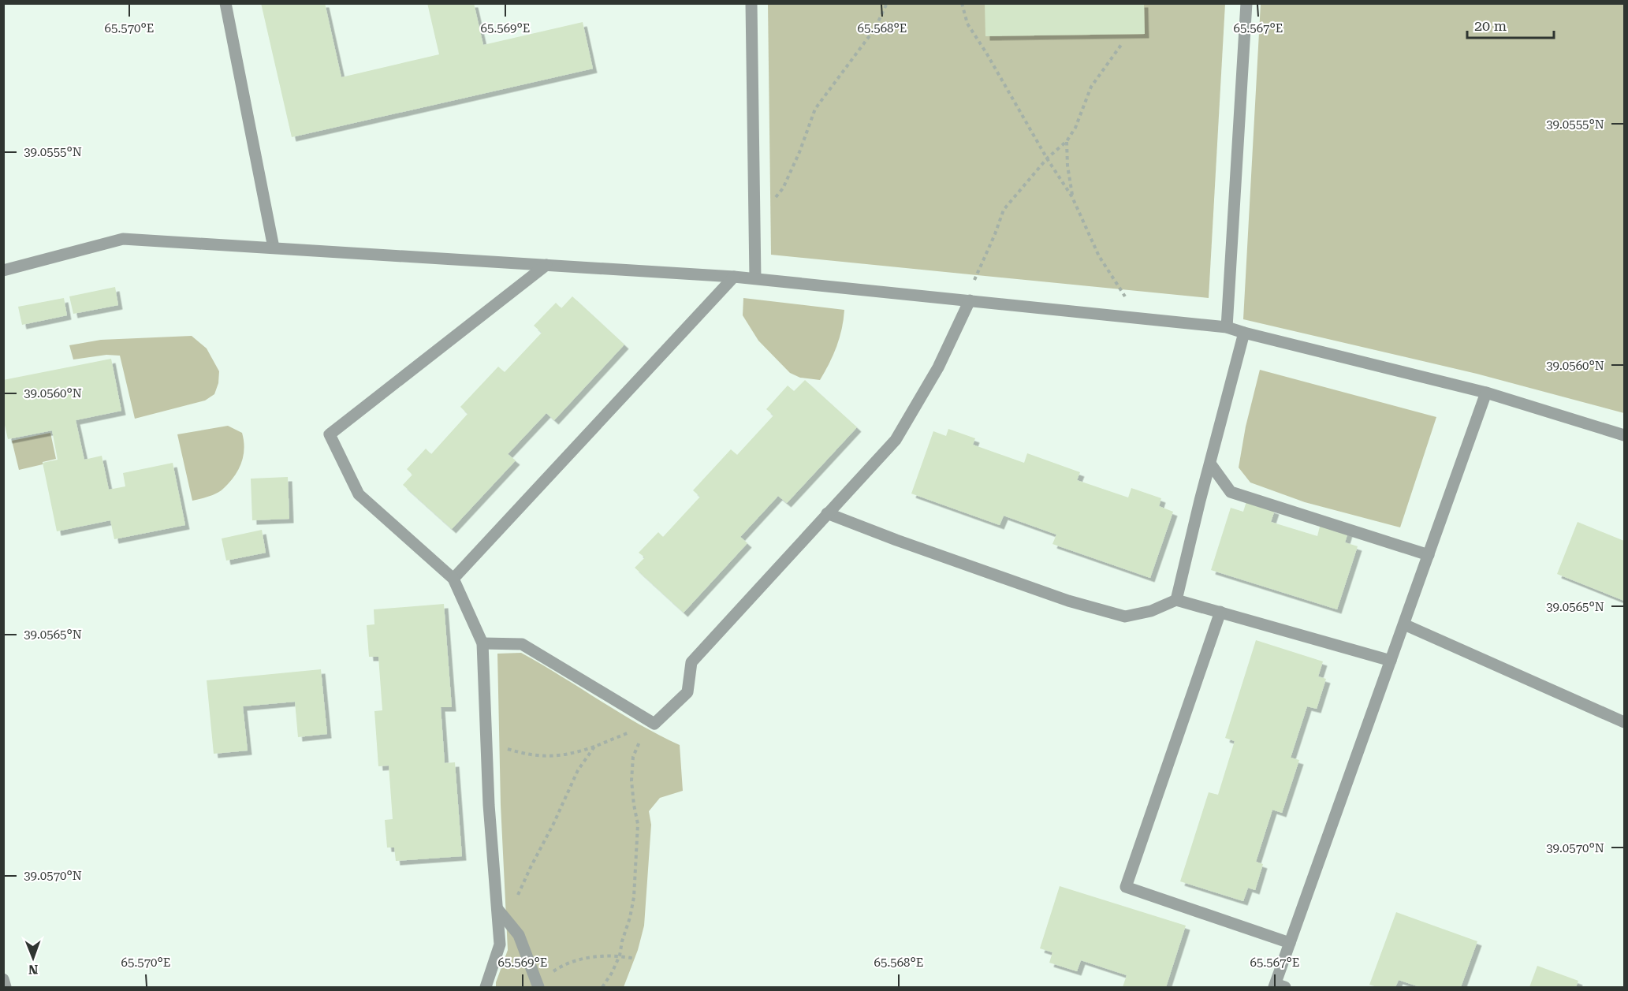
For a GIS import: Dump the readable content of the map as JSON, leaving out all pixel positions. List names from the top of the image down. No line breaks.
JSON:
{"scale_bar":"20 m","north":"bottom","coordinates":["65.570°E","65.569°E","65.568°E","65.567°E","39.0555°N","39.0560°N","39.0565°N","39.0570°N"]}
